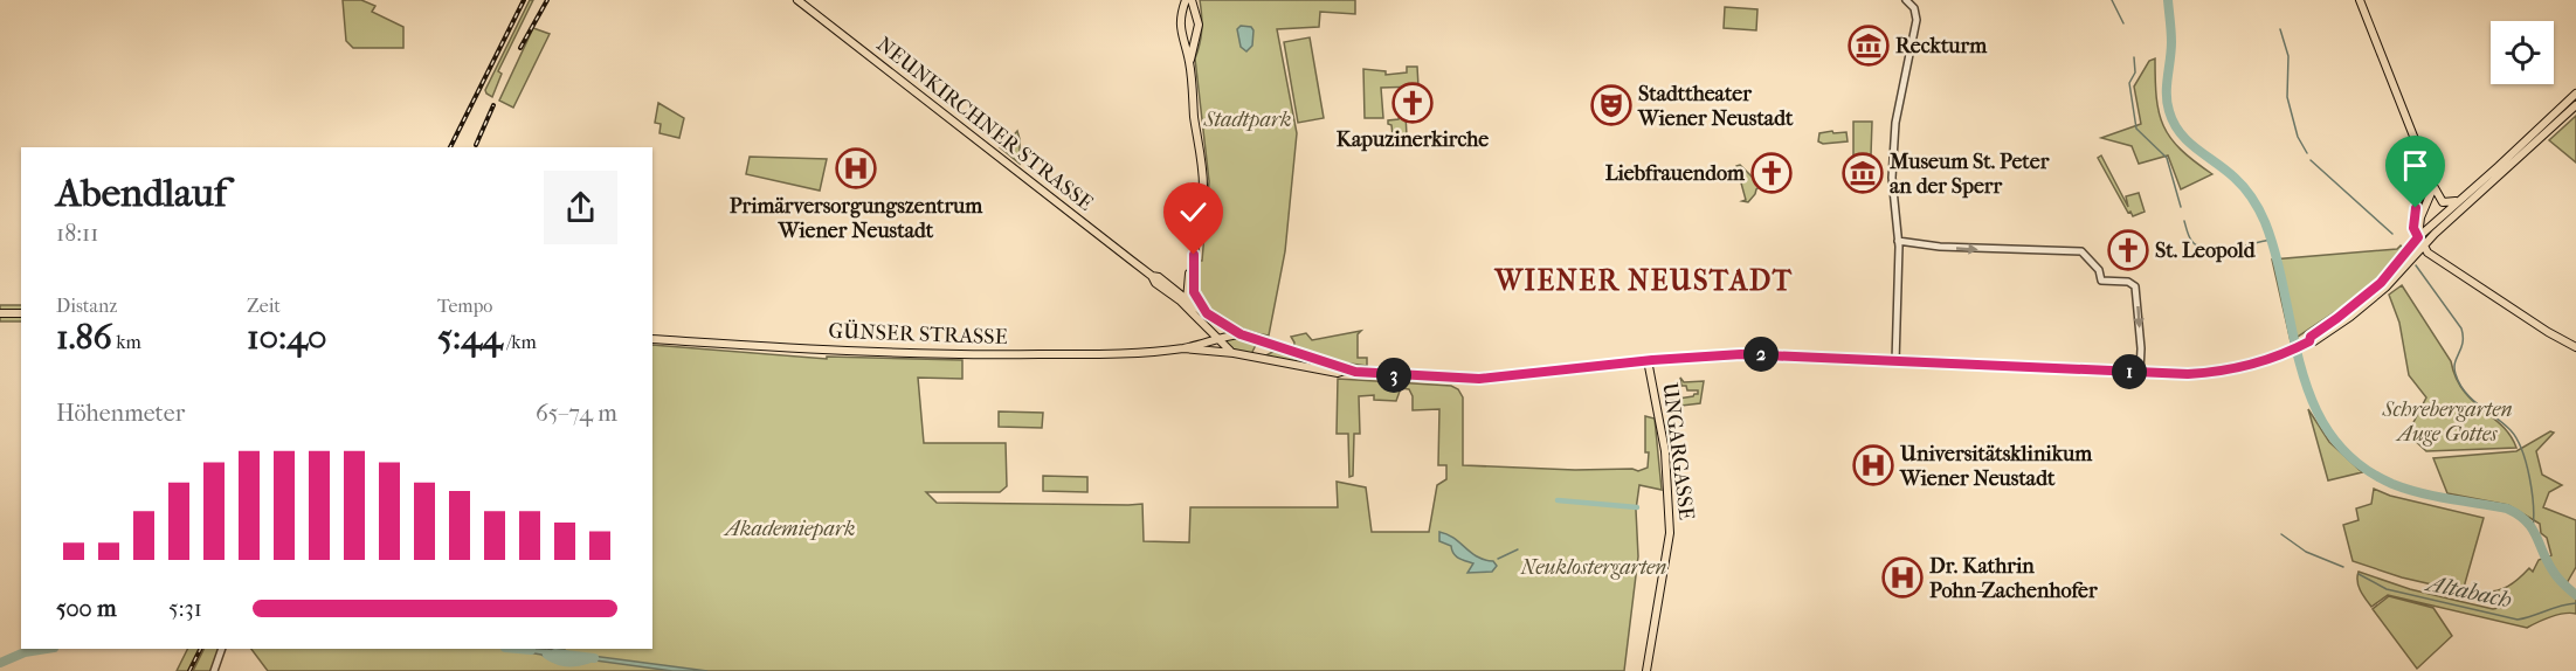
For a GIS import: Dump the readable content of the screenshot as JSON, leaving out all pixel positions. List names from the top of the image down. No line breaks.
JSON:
{"streets":{"main road":["NEUNKIRCHNER STRASSE","GÜNSER STRASSE","UNGARGASSE"]},"districts":["WIENER NEUSTADT"],"water":["Altabach"],"parks":["Stadtpark","Schrebergarten Auge Gottes","Akademiepark","Neuklostergarten"],"places":{"museum":["Reckturm","Museum St. Peter an der Sperr"],"church":["Kapuzinerkirche","Liebfrauendom","St. Leopold"],"theatre":["Stadttheater Wiener Neustadt"],"hospital":["Primärversorgungszentrum Wiener Neustadt","Universitätsklinikum Wiener Neustadt","Dr. Kathrin Pohn-Zachenhofer"]},"page":{"heading":["Abendlauf","18:11"],"stats":[["Distanz","1.86 km"],["Zeit","10:40"],["Tempo","5:44 /km"]],"pins":["2","1","3"],"chart":["Höhenmeter","65–74 m"],"list":[{"name":"500 m","note":"5:31"}]}}
